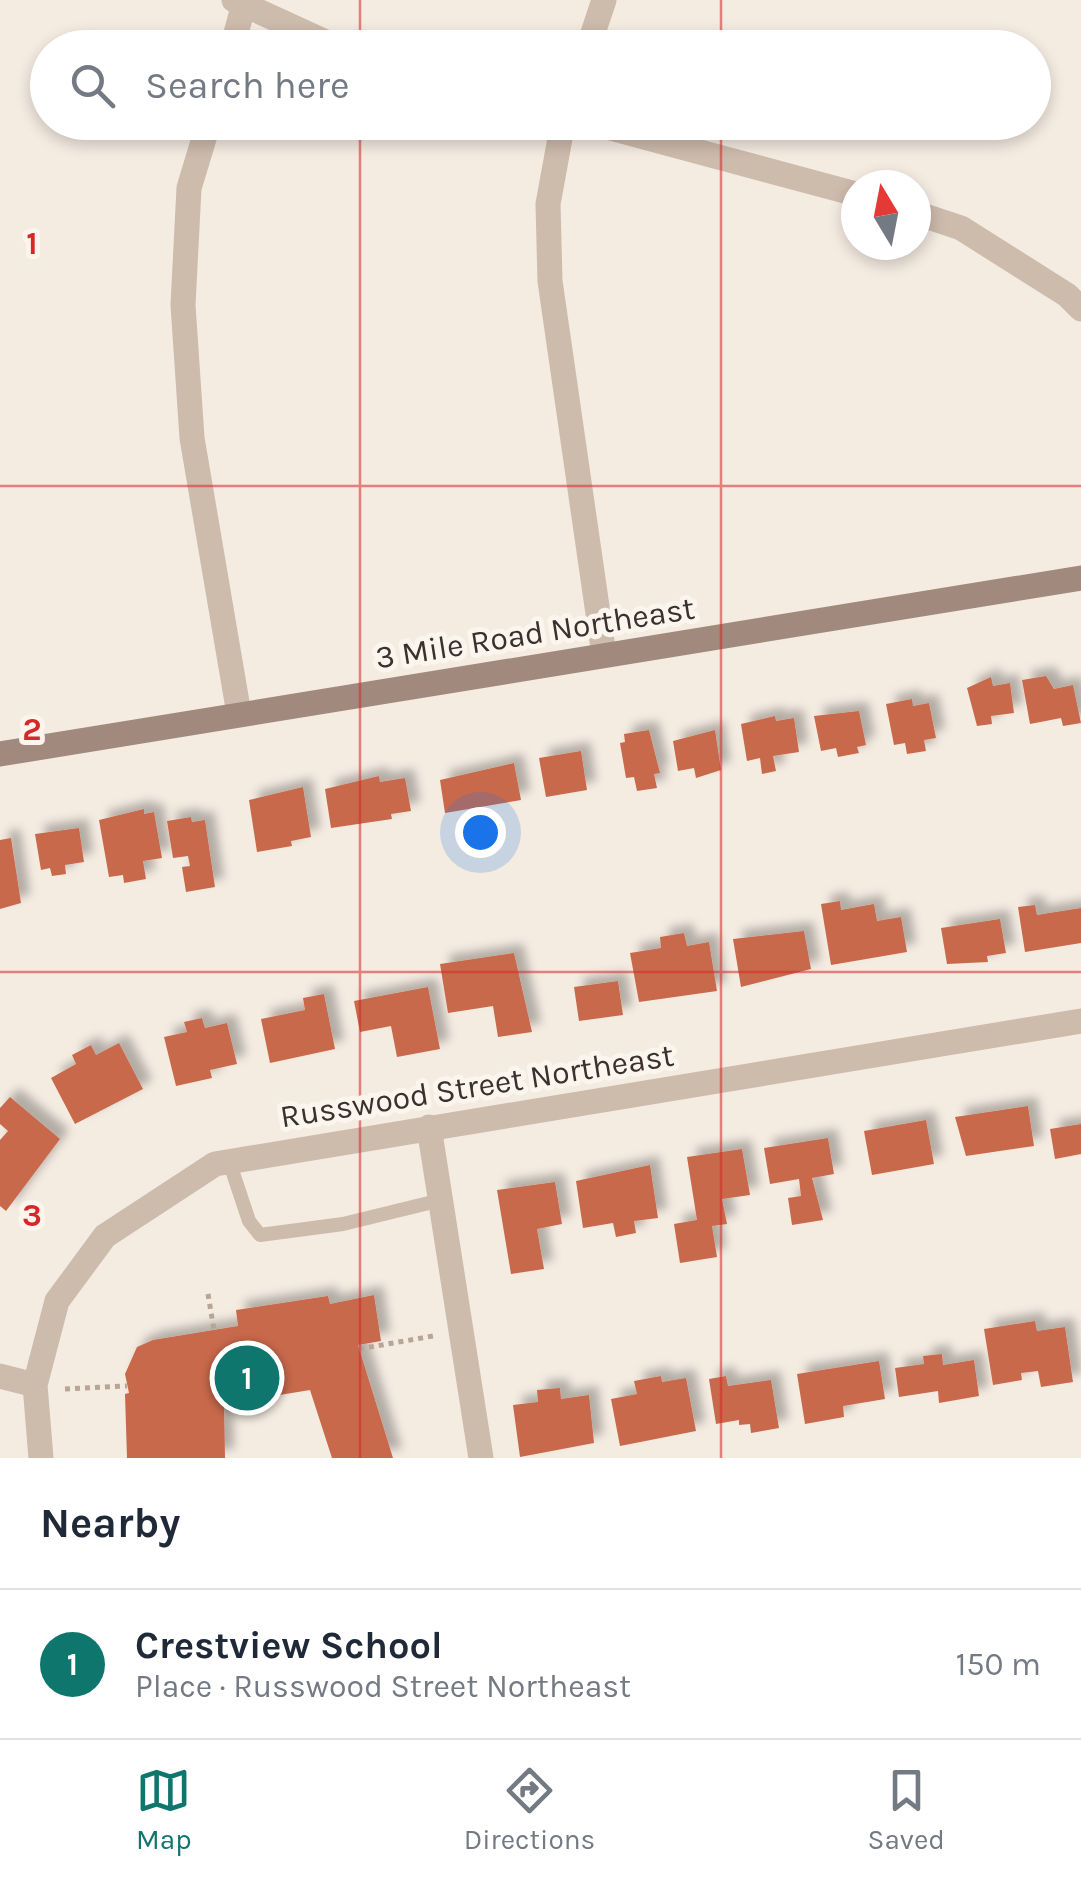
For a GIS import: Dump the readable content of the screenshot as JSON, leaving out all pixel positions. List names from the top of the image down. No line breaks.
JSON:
{"streets":{"main road":["3 Mile Road Northeast"],"street":["Russwood Street Northeast"]},"north":"top","page":{"search":"Search here","pins":"1","heading":"Nearby","list":[{"mark":"1","name":"Crestview School","note":"Place · Russwood Street Northeast","value":"150 m"}],"nav":["Map","Directions","Saved"]},"grid":{"rows":["1","2","3"]}}
